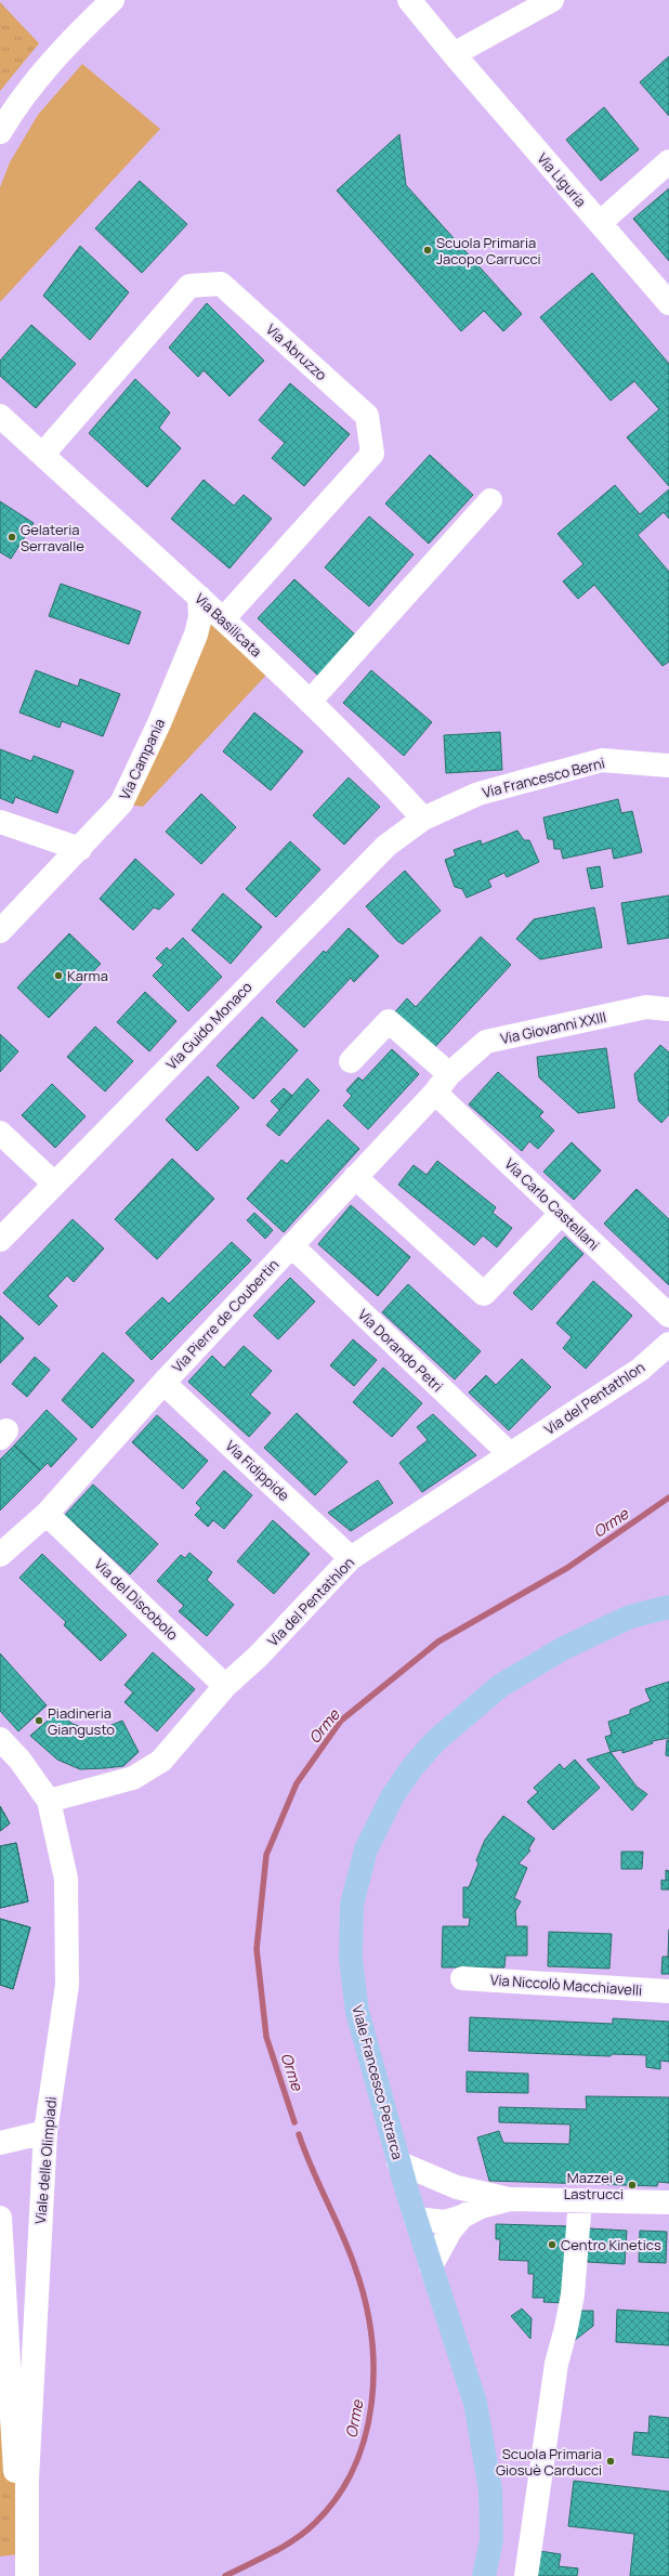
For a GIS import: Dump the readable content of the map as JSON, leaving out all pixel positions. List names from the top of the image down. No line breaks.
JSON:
{"streets":{"main road":["Viale Francesco Petrarca"],"street":["Via Liguria","Via Abruzzo","Via Basilicata","Via Campania","Via Francesco Berni","Via Guido Monaco","Via Giovanni XXIII","Via Carlo Castellani","Via Pierre de Coubertin","Via Dorando Petri","Via del Pentathlon","Via Fidippide","Via del Discobolo","Via Niccolò Macchiavelli","Viale delle Olimpiadi"]},"crossings":[["Via Abruzzo","Via Basilicata"],["Via Basilicata","Via Campania"],["Via Basilicata","Via Francesco Berni"],["Via Basilicata","Via Guido Monaco"],["Via Francesco Berni","Via Guido Monaco"],["Via Giovanni XXIII","Via Pierre de Coubertin"],["Via Carlo Castellani","Via Pierre de Coubertin"],["Via Pierre de Coubertin","Via Dorando Petri"],["Via Pierre de Coubertin","Via Fidippide"],["Via Pierre de Coubertin","Via del Discobolo"],["Via Dorando Petri","Via del Pentathlon"],["Via del Pentathlon","Via Fidippide"],["Via del Pentathlon","Via del Discobolo"],["Via del Pentathlon","Viale delle Olimpiadi"]],"water":["Orme"],"places":["Scuola Primaria Jacopo Carrucci","Gelateria Serravalle","Karma","Piadineria Giangusto","Mazzei e Lastrucci","Centro Kinetics","Scuola Primaria Giosuè Carducci"]}
